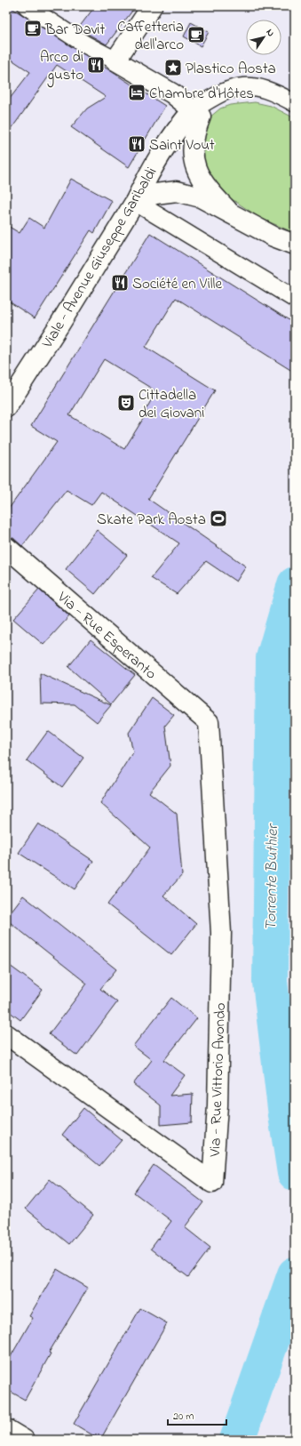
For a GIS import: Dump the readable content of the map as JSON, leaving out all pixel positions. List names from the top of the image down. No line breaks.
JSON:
{"streets":{"street":["Viale - Avenue Giuseppe Garibaldi","Via - Rue Esperanto","Via - Rue Vittorio Avondo"]},"crossings":[["Via - Rue Esperanto","Via - Rue Vittorio Avondo"]],"water":["Torrente Buthier"],"places":{"cafe":["Bar Davit","Caffetteria dell'arco"],"restaurant":["Arco di gusto","Saint Vout","Société en Ville"],"place":["Plastico Aosta"],"hotel":["Chambre d'Hôtes"],"theatre":["Cittadella dei Giovani"],"sports":["Skate Park Aosta"]},"scale_bar":"20 m","north":"top right"}
